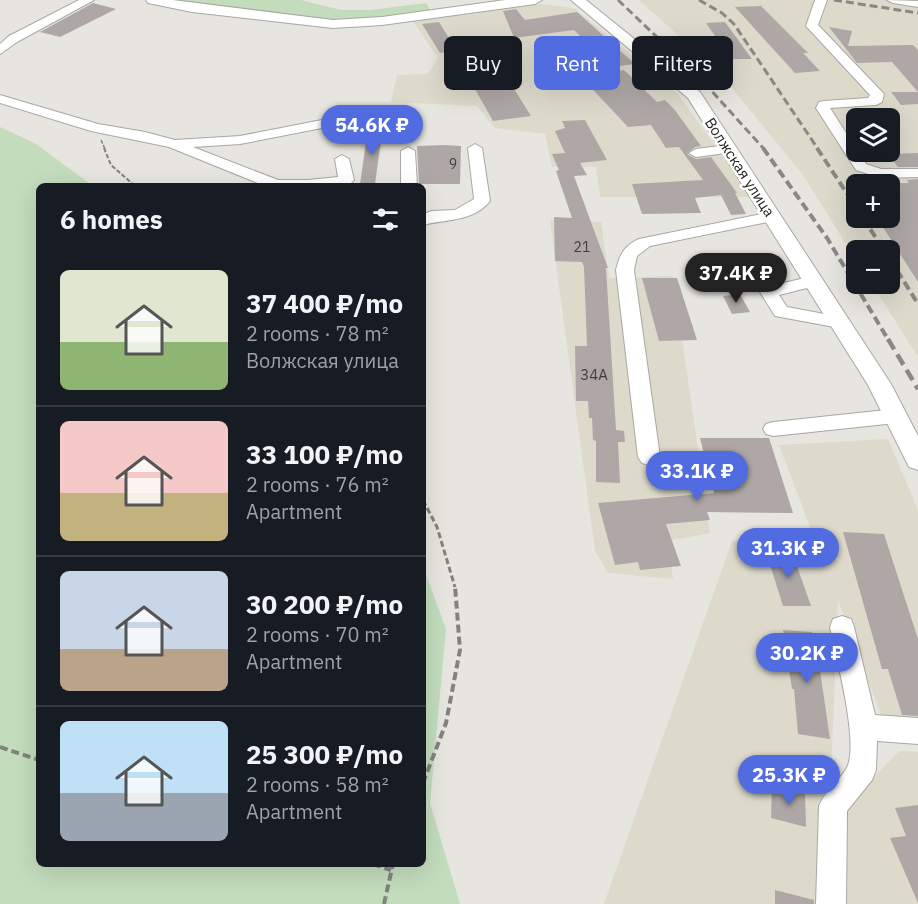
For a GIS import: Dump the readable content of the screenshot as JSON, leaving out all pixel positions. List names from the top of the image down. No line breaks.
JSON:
{"streets":{"main road":["Волжская улица"]},"house_numbers":["9","21","34А"],"page":{"chip":["Buy","Rent","Filters"],"price":["54.6K ₽","37.4K ₽","33.1K ₽","31.3K ₽","30.2K ₽","25.3K ₽"],"map_buttons":["+","−"],"heading":"6 homes","list":[{"name":"37 400 ₽/mo","note":"2 rooms · 78 m² · Волжская улица"},{"name":"33 100 ₽/mo","note":"2 rooms · 76 m² · Apartment"},{"name":"30 200 ₽/mo","note":"2 rooms · 70 m² · Apartment"},{"name":"25 300 ₽/mo","note":"2 rooms · 58 m² · Apartment"}]}}
